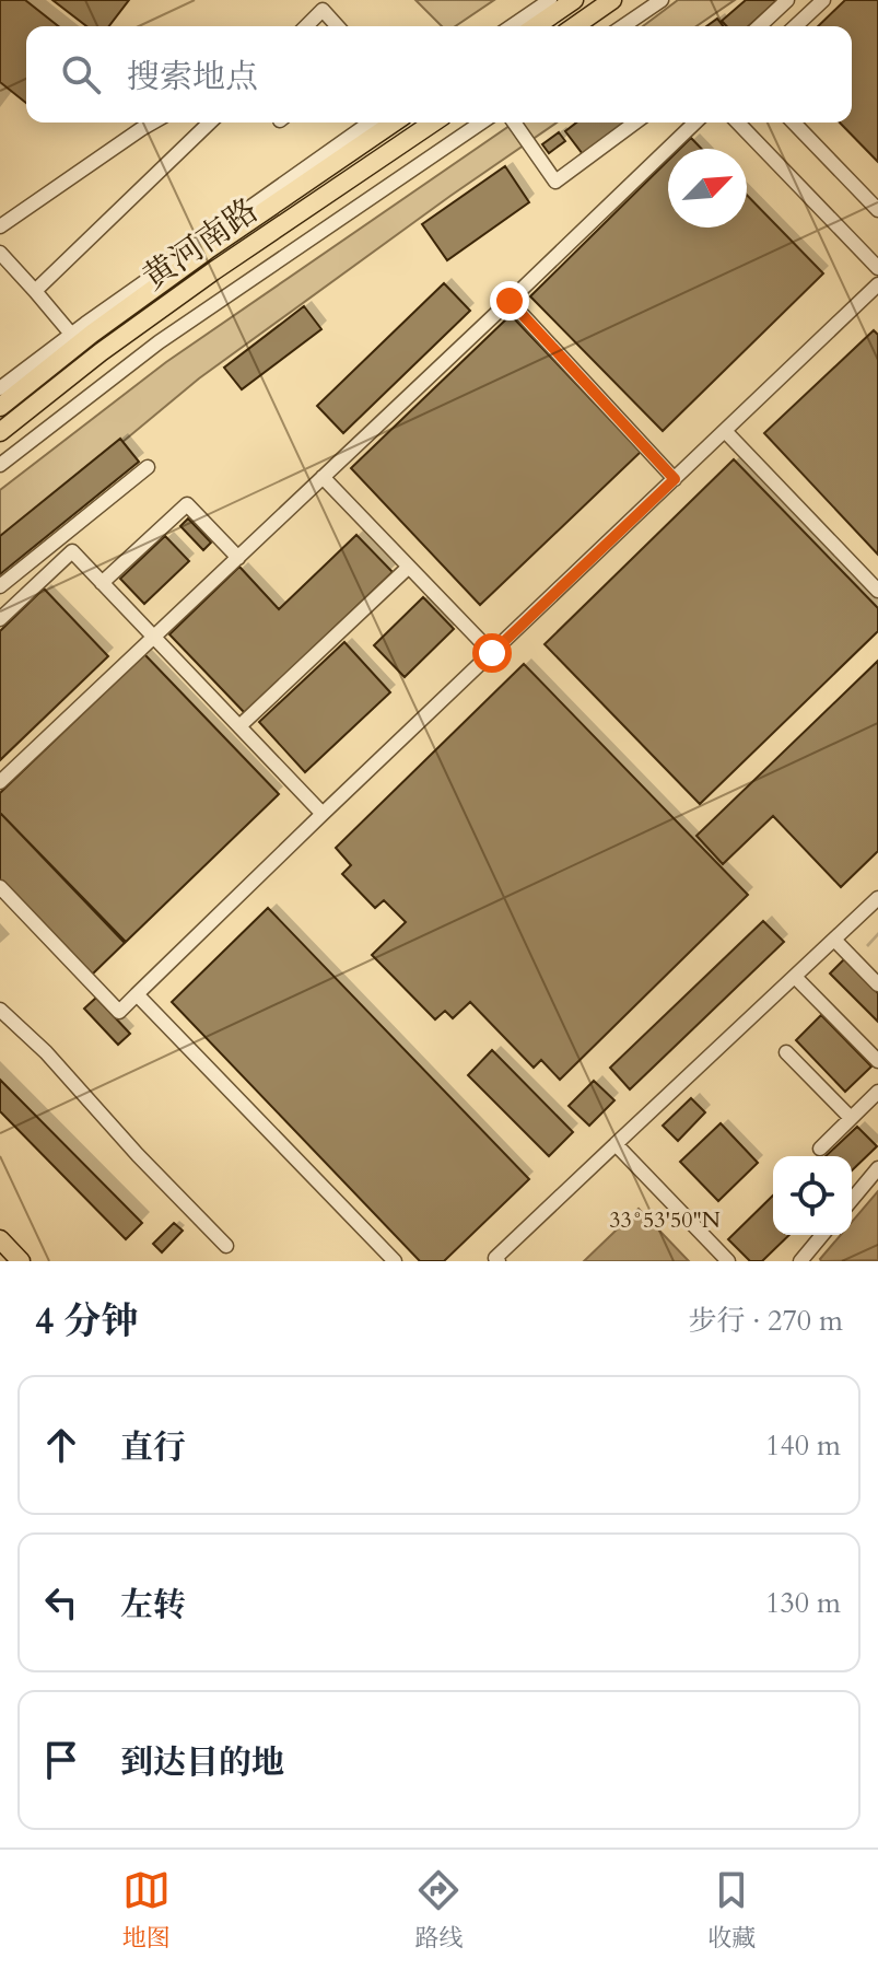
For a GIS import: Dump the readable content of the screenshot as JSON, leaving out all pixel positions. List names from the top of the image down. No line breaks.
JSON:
{"streets":{"main road":["黄河南路"]},"north":"top right","page":{"search":"搜索地点","heading":["4 分钟","步行 · 270 m"],"list":[["直行","140 m"],["左转","130 m"],"到达目的地"],"nav":["地图","路线","收藏"]},"coordinates":["33°53'50\"N"]}
